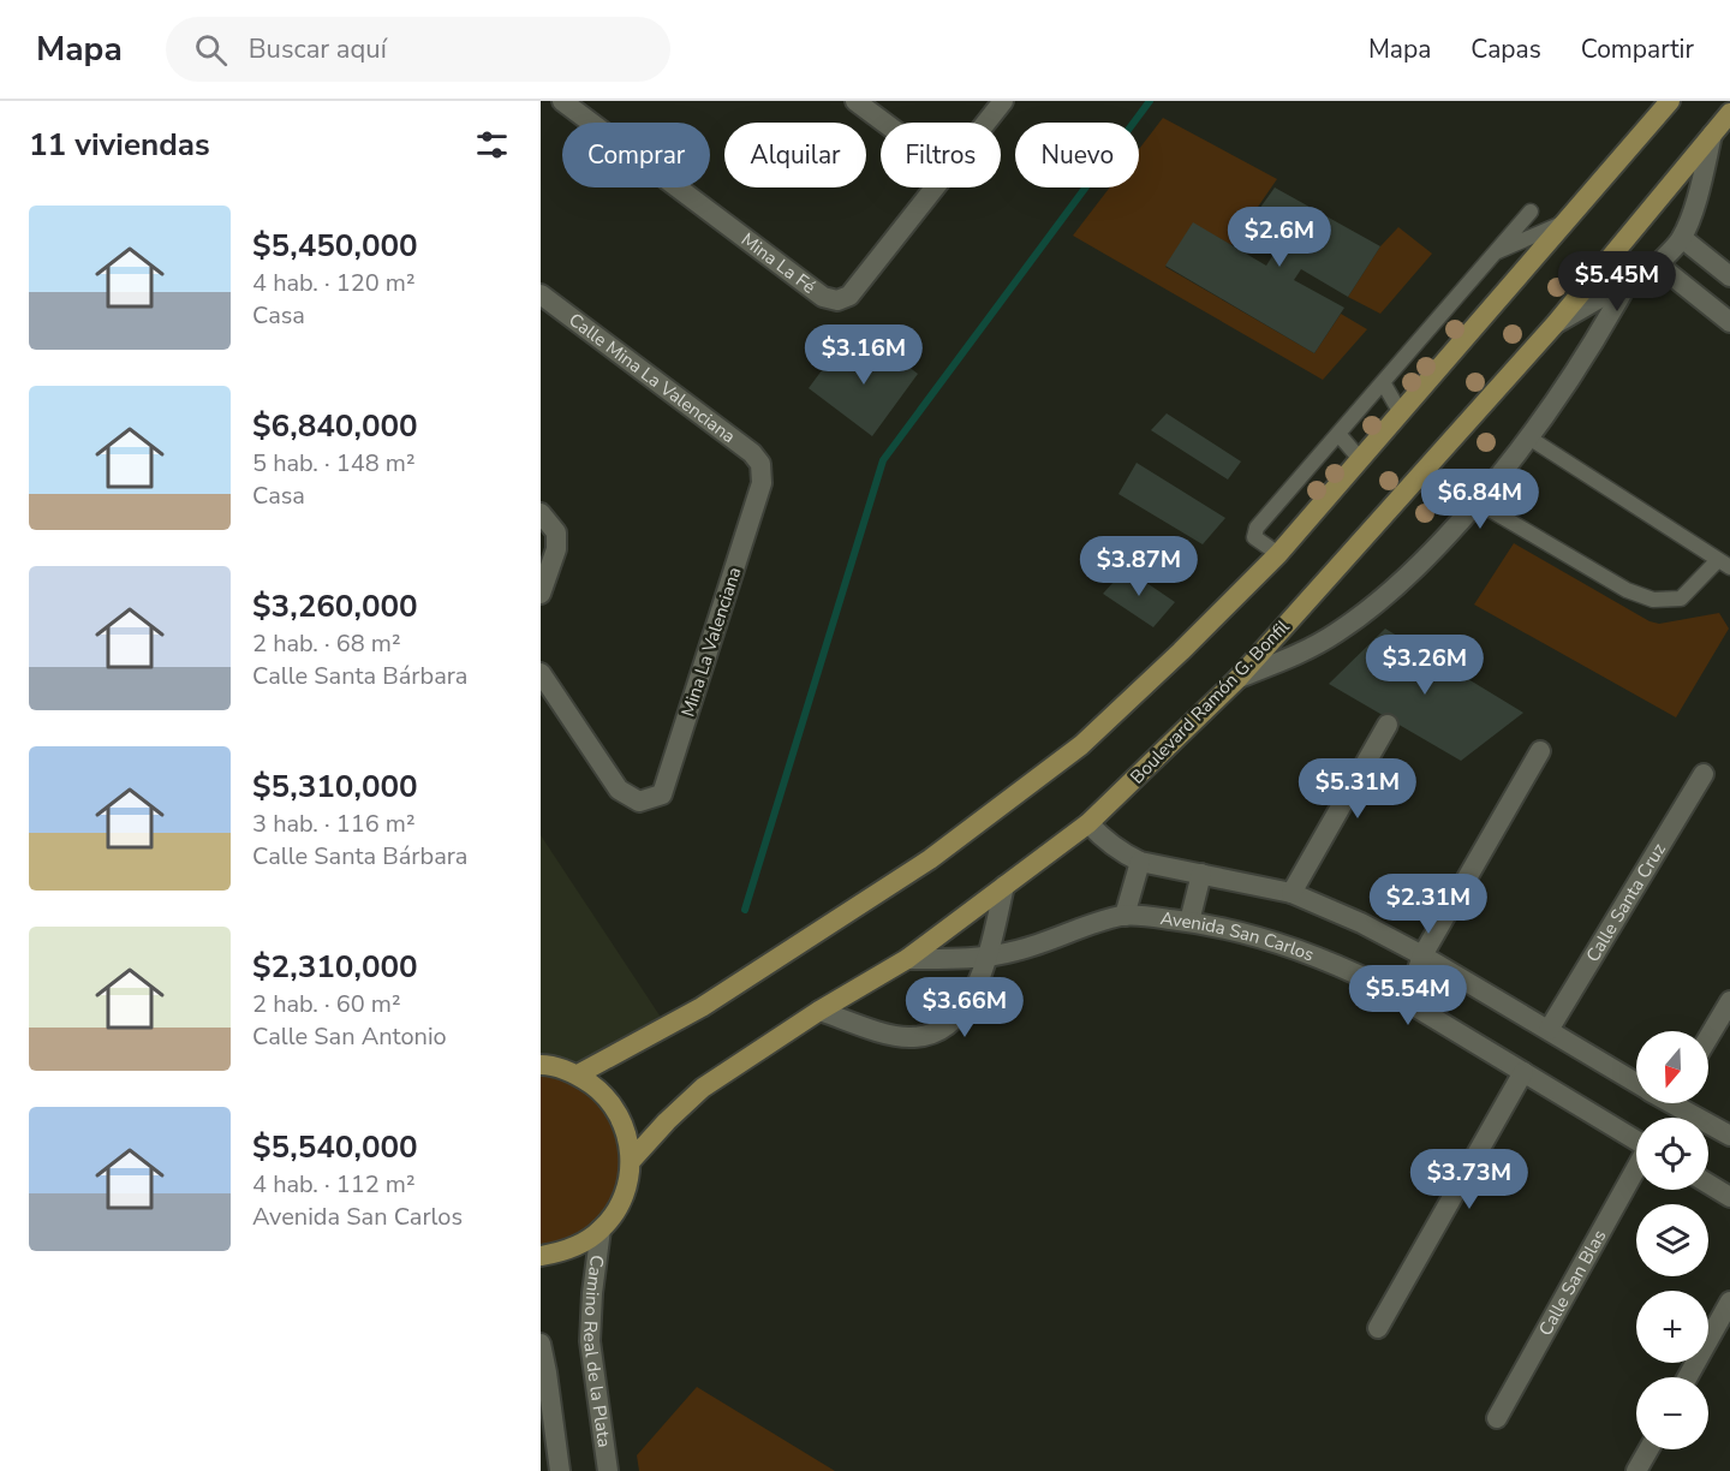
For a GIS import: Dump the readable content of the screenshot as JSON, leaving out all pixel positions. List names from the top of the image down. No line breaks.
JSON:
{"streets":{"main road":["Boulevard Ramón G. Bonfil"],"street":["Mina La Fé","Calle Mina La Valenciana","Mina La Valenciana","Calle Santa Cruz","Avenida San Carlos","Calle San Blas","Camino Real de la Plata"]},"crossings":[["Calle Mina La Valenciana","Mina La Valenciana"],["Boulevard Ramón G. Bonfil","Avenida San Carlos"]],"north":"bottom","page":{"header":"Mapa","search":"Buscar aquí","nav":["Mapa","Capas","Compartir"],"heading":"11 viviendas","chip":["Comprar","Alquilar","Filtros","Nuevo"],"list":[{"name":"$5,450,000","note":"4 hab. · 120 m² · Casa"},{"name":"$6,840,000","note":"5 hab. · 148 m² · Casa"},{"name":"$3,260,000","note":"2 hab. · 68 m² · Calle Santa Bárbara"},{"name":"$5,310,000","note":"3 hab. · 116 m² · Calle Santa Bárbara"},{"name":"$2,310,000","note":"2 hab. · 60 m² · Calle San Antonio"},{"name":"$5,540,000","note":"4 hab. · 112 m² · Avenida San Carlos"}],"price":["$2.6M","$5.45M","$3.16M","$6.84M","$3.87M","$3.26M","$5.31M","$2.31M","$5.54M","$3.66M","$3.73M"],"map_buttons":["+","−"]}}
